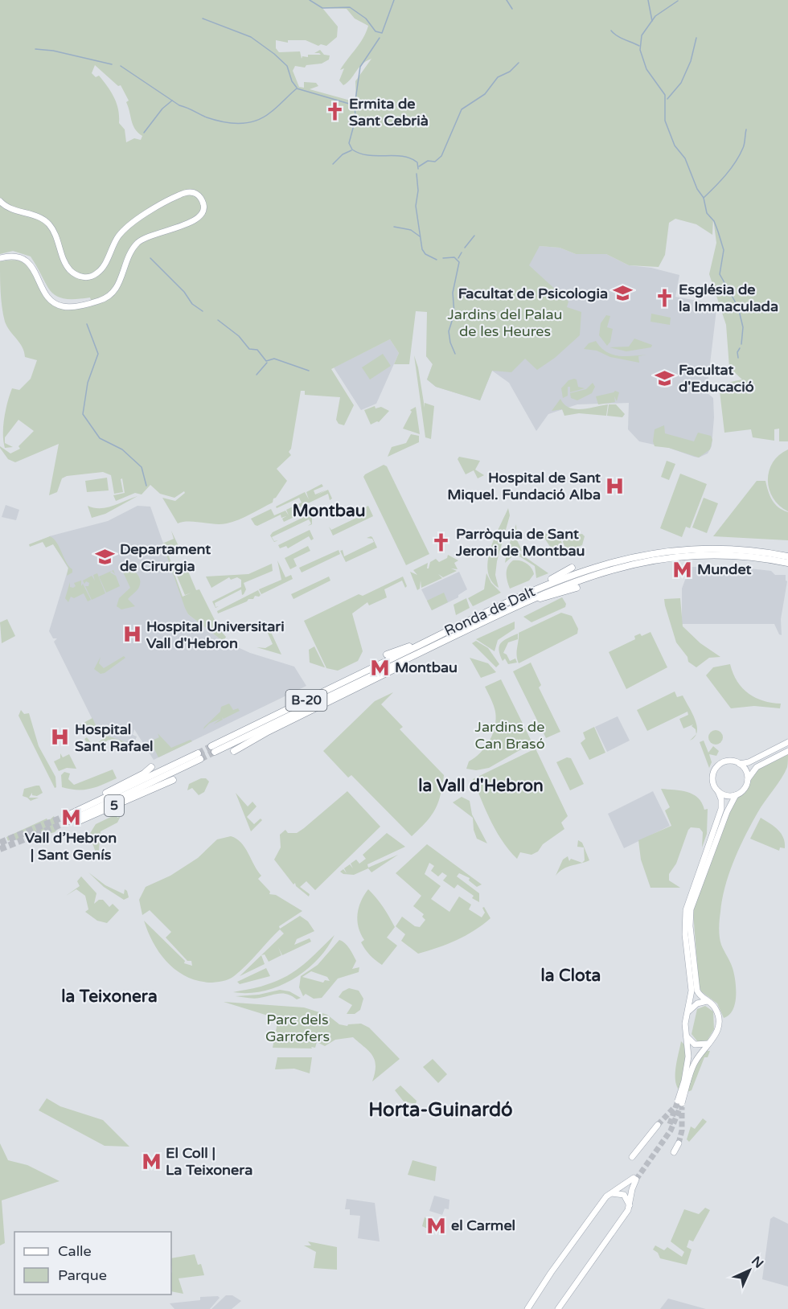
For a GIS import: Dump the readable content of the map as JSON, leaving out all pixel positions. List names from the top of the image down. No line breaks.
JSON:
{"streets":{"highway":["Ronda de Dalt","B-20","5"]},"districts":["Montbau","la Vall d'Hebron","la Clota","la Teixonera","Horta-Guinardó"],"parks":["Jardins del Palau de les Heures","Jardins de Can Brasó","Parc dels Garrofers"],"places":{"church":["Ermita de Sant Cebrià","Església de la Immaculada","Parròquia de Sant Jeroni de Montbau"],"school or university":["Facultat de Psicologia","Facultat d'Educació","Departament de Cirurgia"],"hospital":["Hospital de Sant Miquel. Fundació Alba","Hospital Universitari Vall d'Hebron","Hospital Sant Rafael"],"metro station":["Mundet","Montbau","Vall d’Hebron | Sant Genís","El Coll | La Teixonera","el Carmel"]},"legend":["Calle","Parque"],"north":"top right"}
